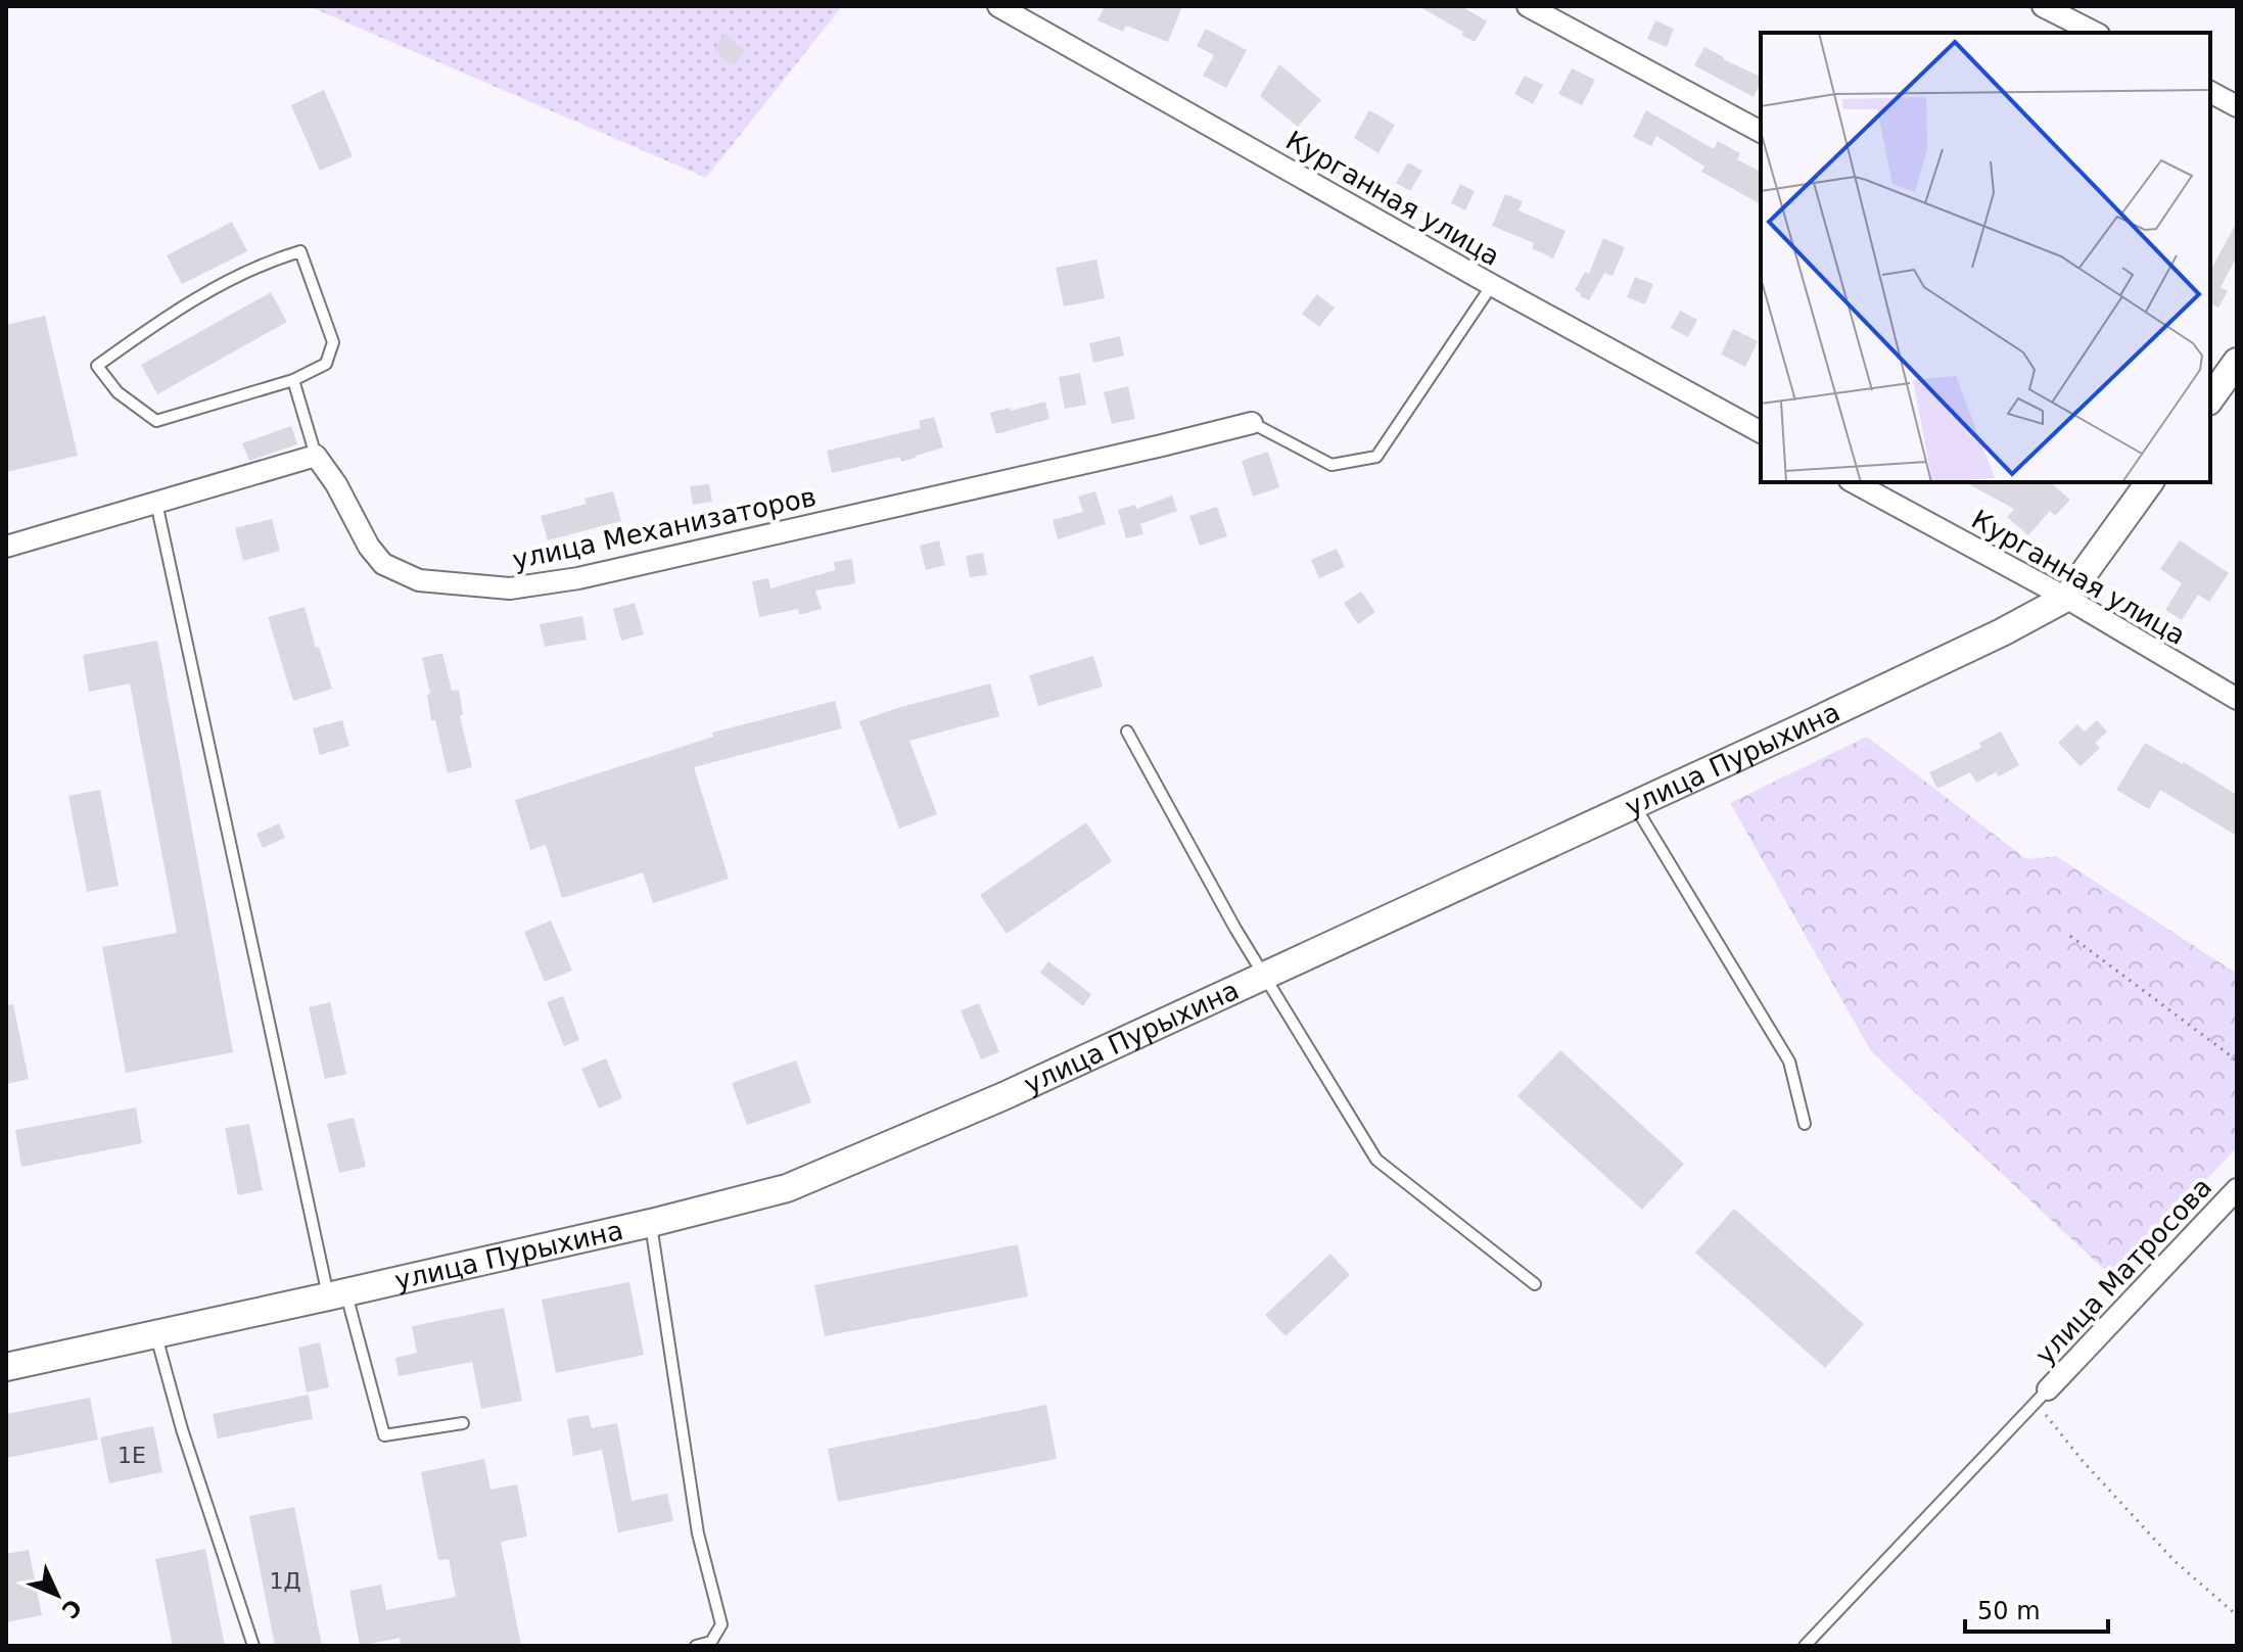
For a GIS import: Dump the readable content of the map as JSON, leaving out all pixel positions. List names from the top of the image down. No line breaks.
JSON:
{"streets":{"street":["Курганная улица","улица Механизаторов","улица Пурыхина","улица Матросова"]},"crossings":[["Курганная улица","улица Пурыхина"]],"house_numbers":["1Е","1Д"],"scale_bar":"50 m","north":"bottom right"}
